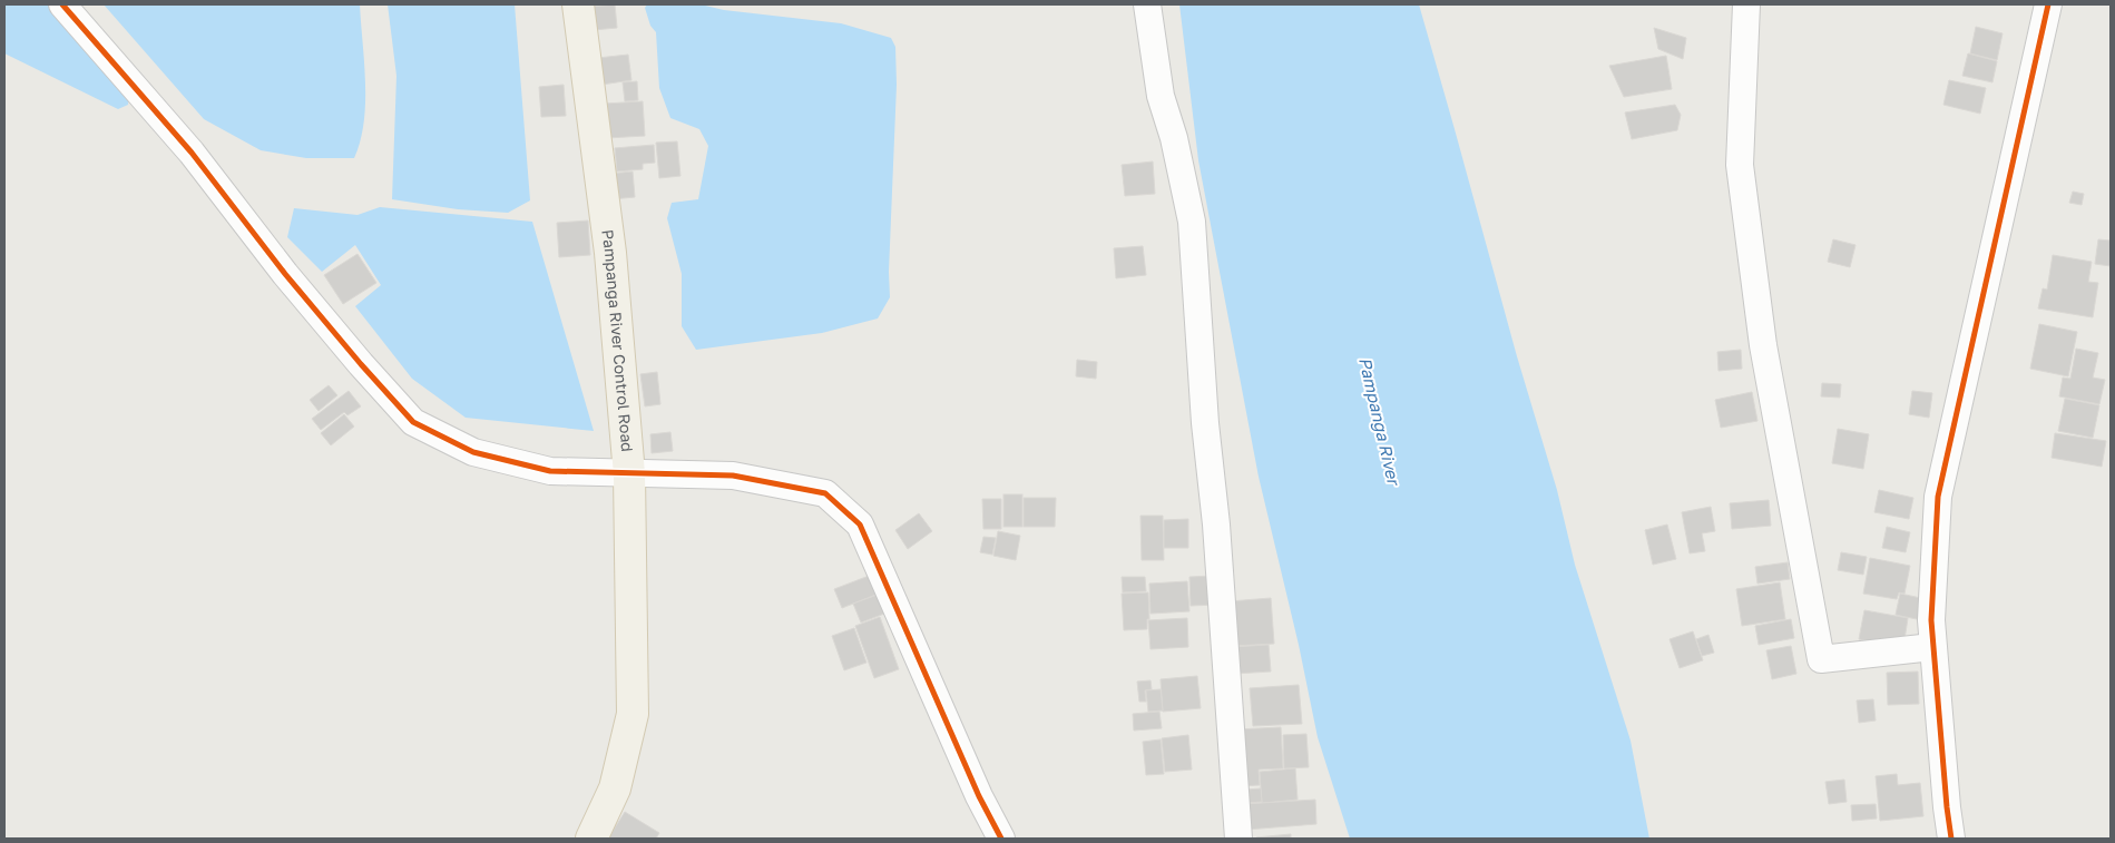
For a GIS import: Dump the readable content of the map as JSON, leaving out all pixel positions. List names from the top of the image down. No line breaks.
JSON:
{"streets":{"main road":["Pampanga River Control Road"]},"water":["Pampanga River"]}
